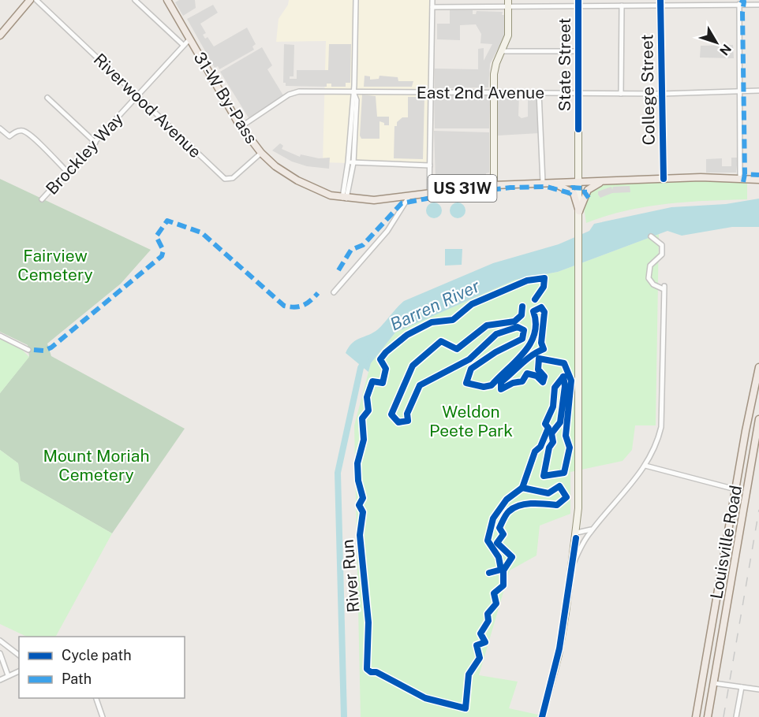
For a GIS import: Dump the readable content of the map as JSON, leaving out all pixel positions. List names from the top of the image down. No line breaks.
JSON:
{"streets":{"main road":["31-W By-Pass","US 31W","Louisville Road"],"street":["State Street","College Street","East 2nd Avenue","Riverwood Avenue","Brockley Way"],"cycle path":["River Run"]},"crossings":[["State Street","East 2nd Avenue"],["State Street","31-W By-Pass"],["State Street","US 31W"],["College Street","East 2nd Avenue"],["College Street","US 31W"],["East 2nd Avenue","31-W By-Pass"],["31-W By-Pass","Riverwood Avenue"],["31-W By-Pass","Brockley Way"],["31-W By-Pass","US 31W"],["Riverwood Avenue","Brockley Way"]],"water":["Barren River"],"parks":["Fairview Cemetery","Weldon Peete Park","Mount Moriah Cemetery"],"legend":["Cycle path","Path"],"north":"bottom right"}
